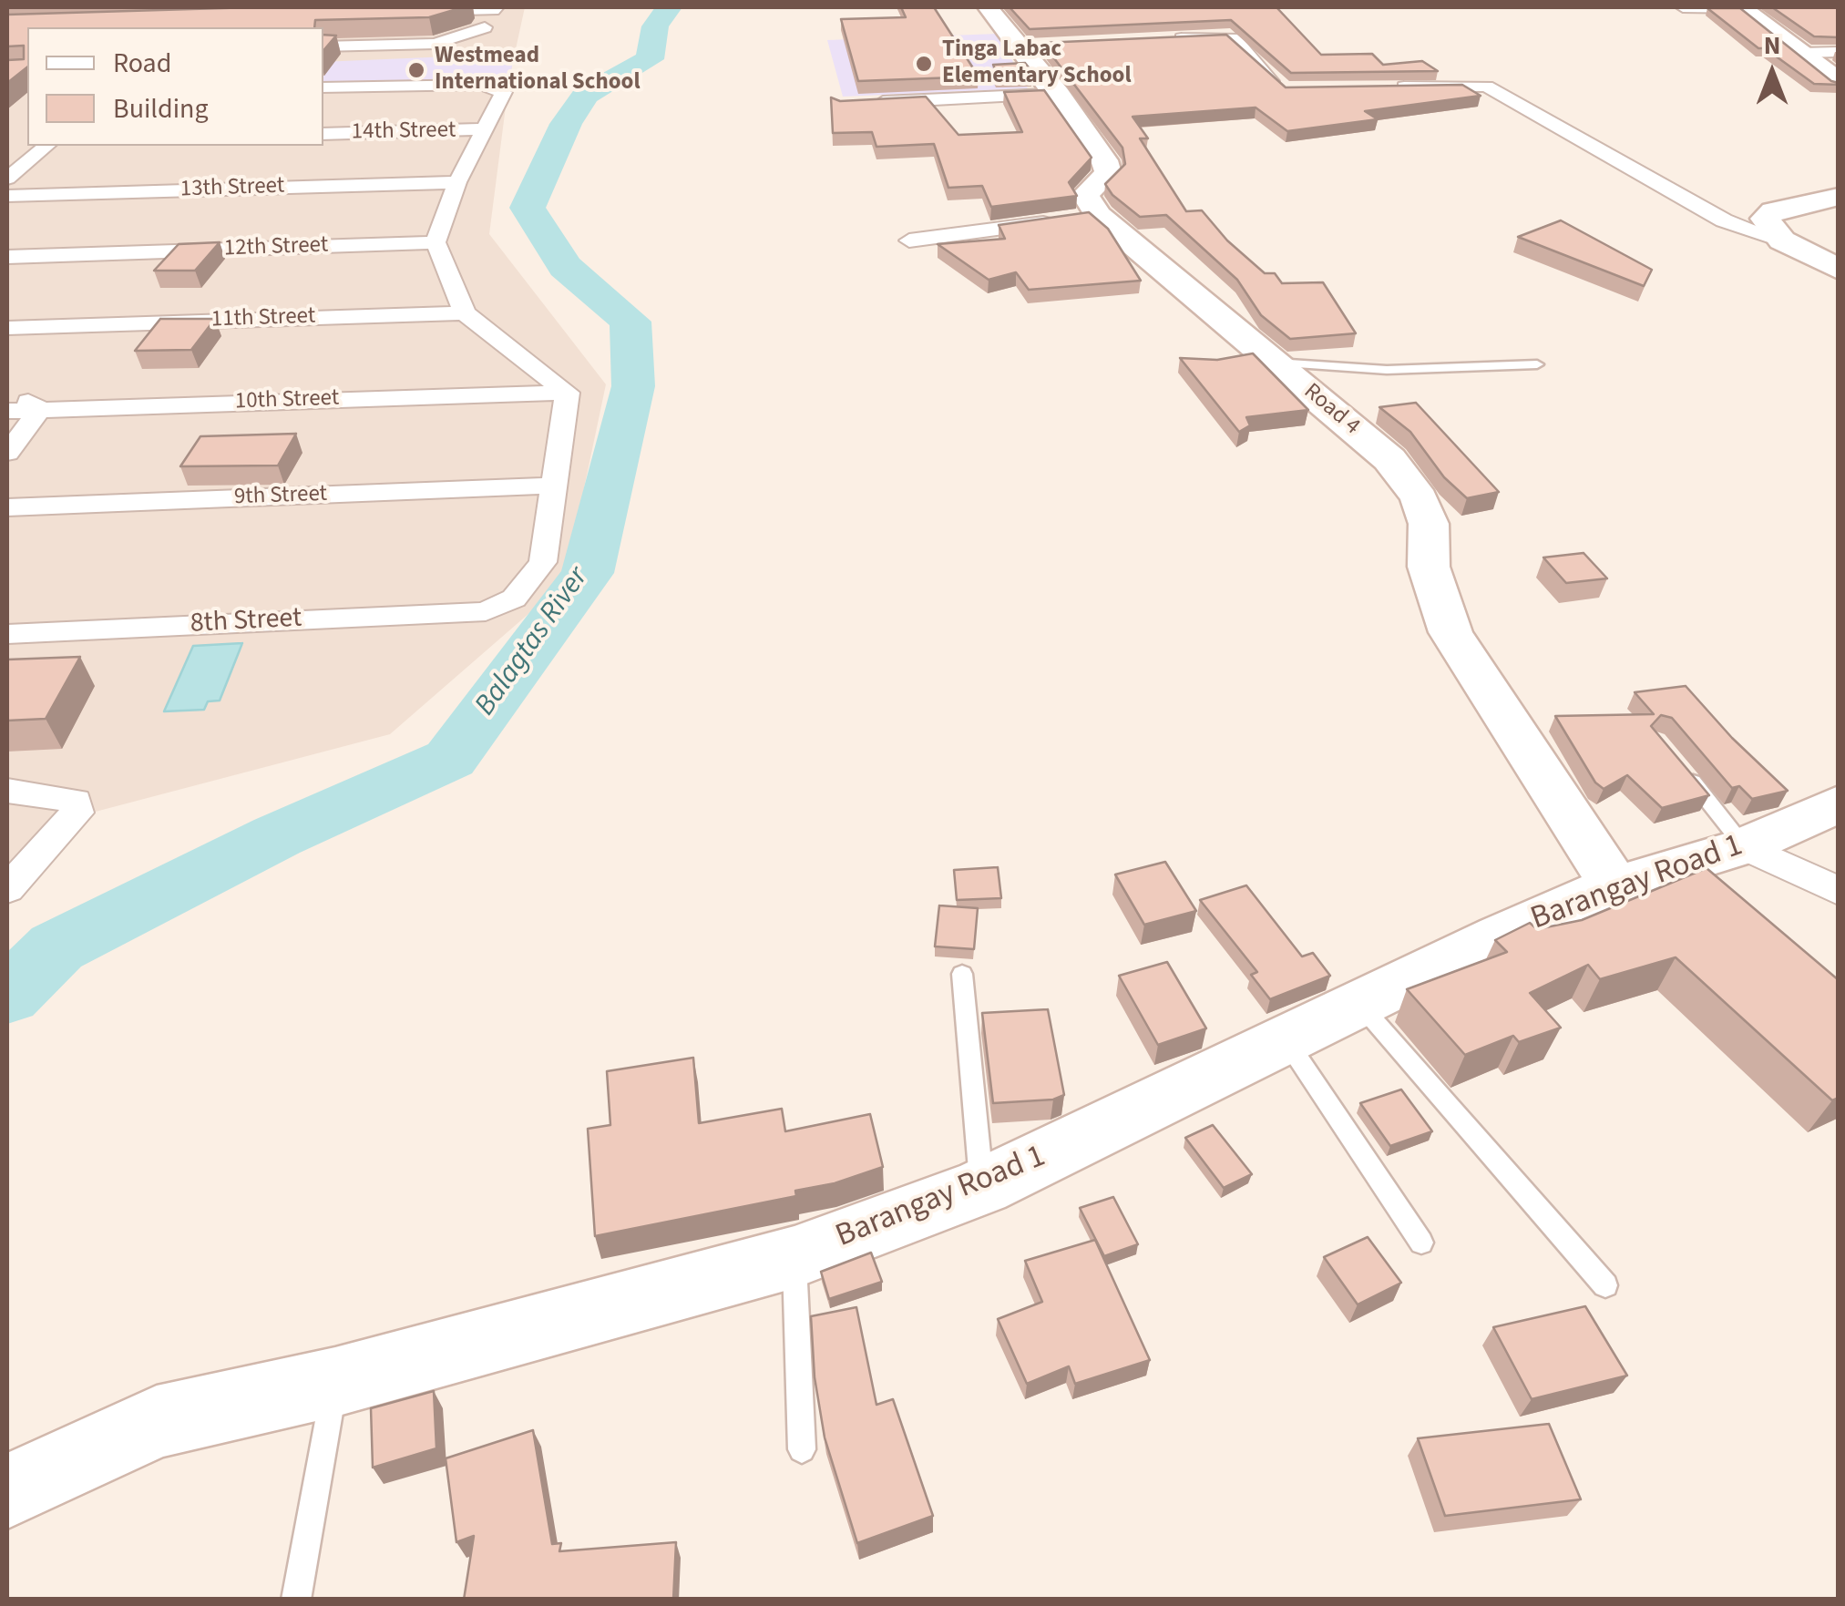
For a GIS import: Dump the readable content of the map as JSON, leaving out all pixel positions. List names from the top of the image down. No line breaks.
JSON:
{"streets":{"street":["14th Street","13th Street","12th Street","11th Street","10th Street","Road 4","9th Street","8th Street","Barangay Road 1"]},"crossings":[["Road 4","Barangay Road 1"],["9th Street","8th Street"]],"water":["Balagtas River"],"places":["Tinga Labac Elementary School","Westmead International School"],"legend":["Road","Building"],"north":"top"}
